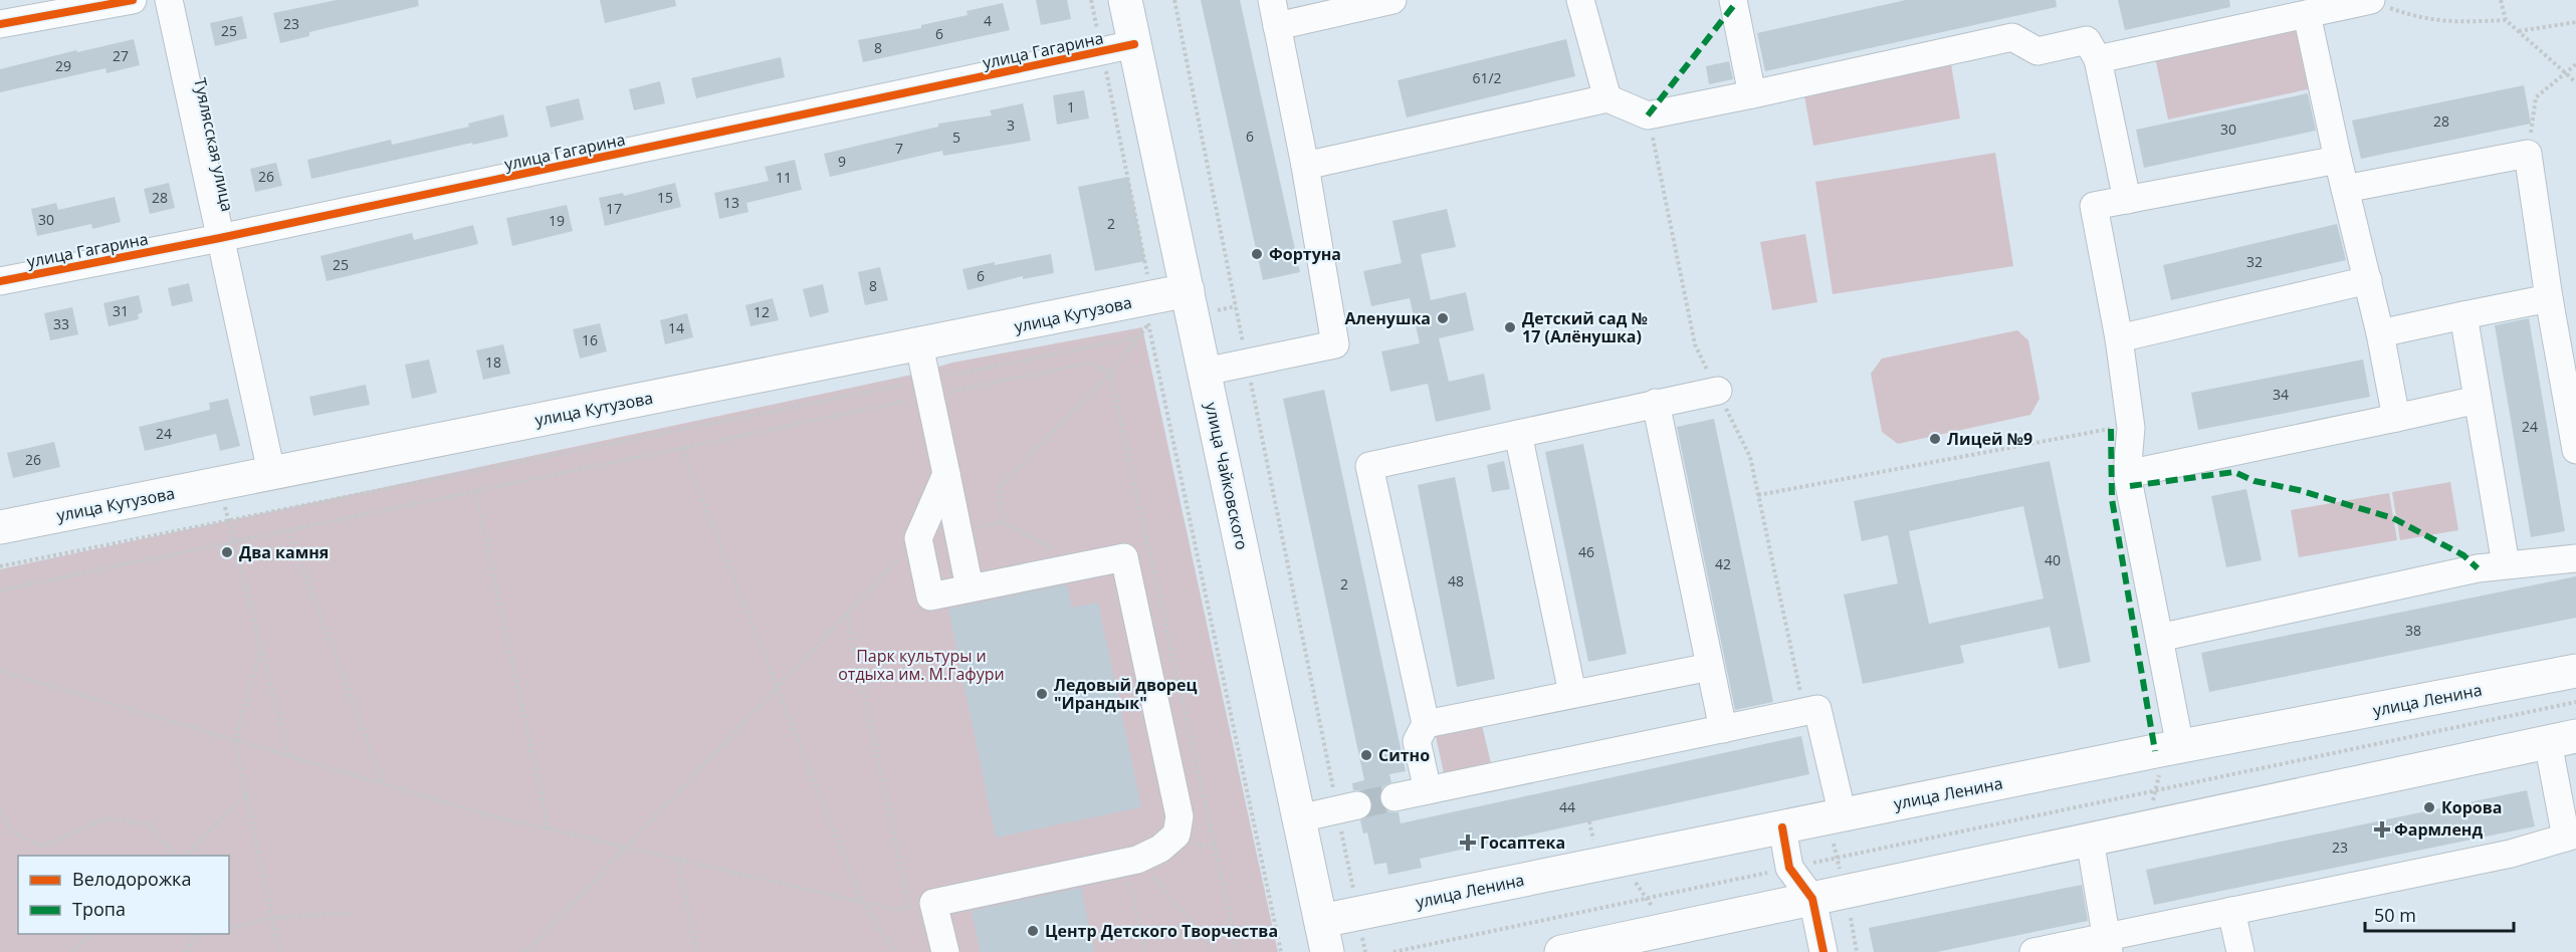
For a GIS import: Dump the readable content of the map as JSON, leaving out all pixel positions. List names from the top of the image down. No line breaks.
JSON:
{"streets":{"main road":["улица Кутузова","улица Чайковского","улица Ленина"],"street":["улица Гагарина","Туялясская улица"]},"crossings":[["улица Гагарина","Туялясская улица"],["улица Гагарина","улица Чайковского"],["Туялясская улица","улица Кутузова"],["улица Кутузова","улица Чайковского"],["улица Чайковского","улица Ленина"]],"parks":["Парк культуры и отдыха им. М.Гафури"],"places":{"other":["Фортуна","Аленушка","Детский сад № 17 (Алёнушка)","Лицей №9","Два камня","Ледовый дворец \"Ирандык\"","Ситно","Корова","Центр Детского Творчества"],"health":["Фармленд","Госаптека"]},"house_numbers":["4","23","25","6","8","27","29","61/2","1","28","3","30","6","5","7","9","26","11","28","15","13","17","30","19","2","32","25","6","8","31","12","33","14","16","18","34","24","24","26","46","40","42","48","2","38","44","23"],"legend":["Велодорожка","Тропа"],"scale_bar":"50 m"}
